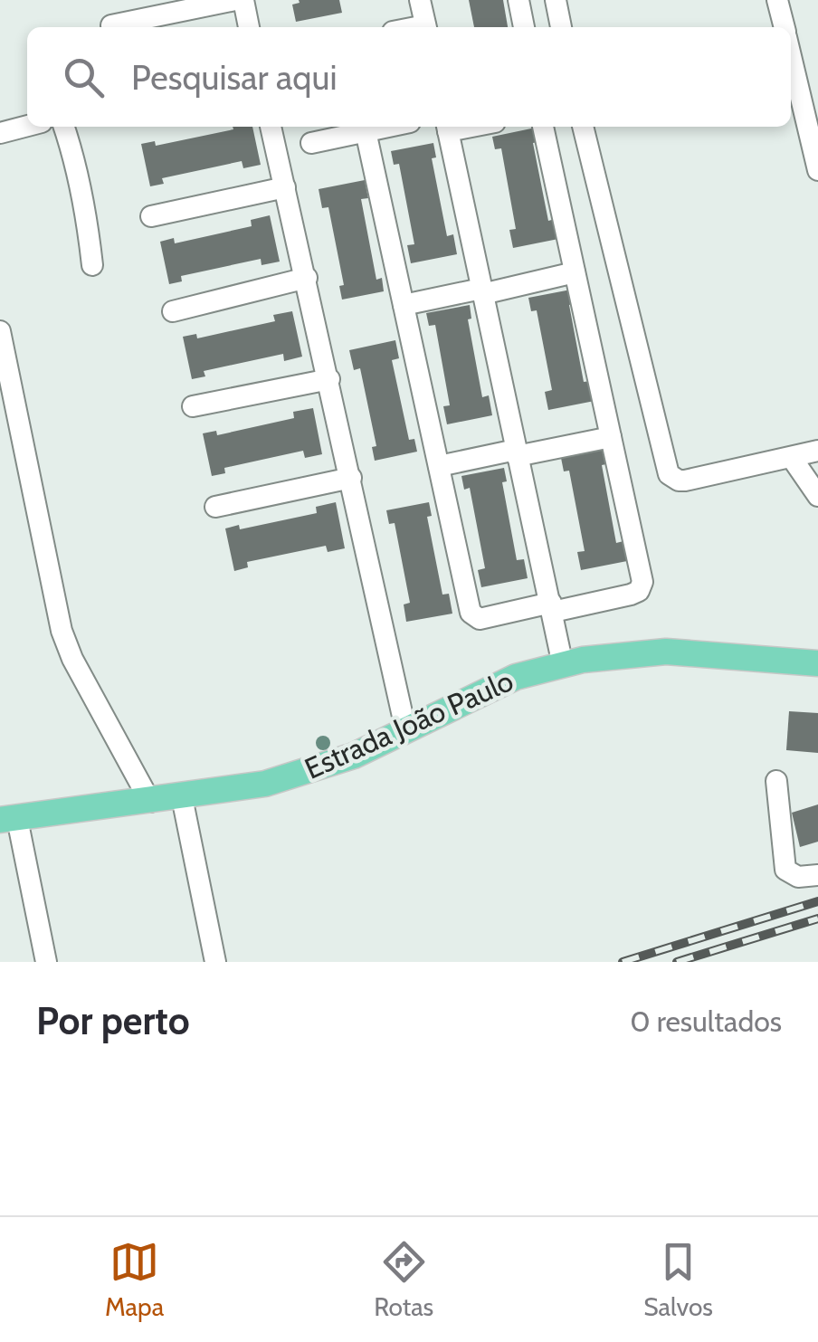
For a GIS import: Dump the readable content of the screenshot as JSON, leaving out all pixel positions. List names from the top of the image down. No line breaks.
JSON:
{"streets":{"main road":["Estrada João Paulo"]},"page":{"search":"Pesquisar aqui","heading":["Por perto","0 resultados"],"nav":["Mapa","Rotas","Salvos"]}}
